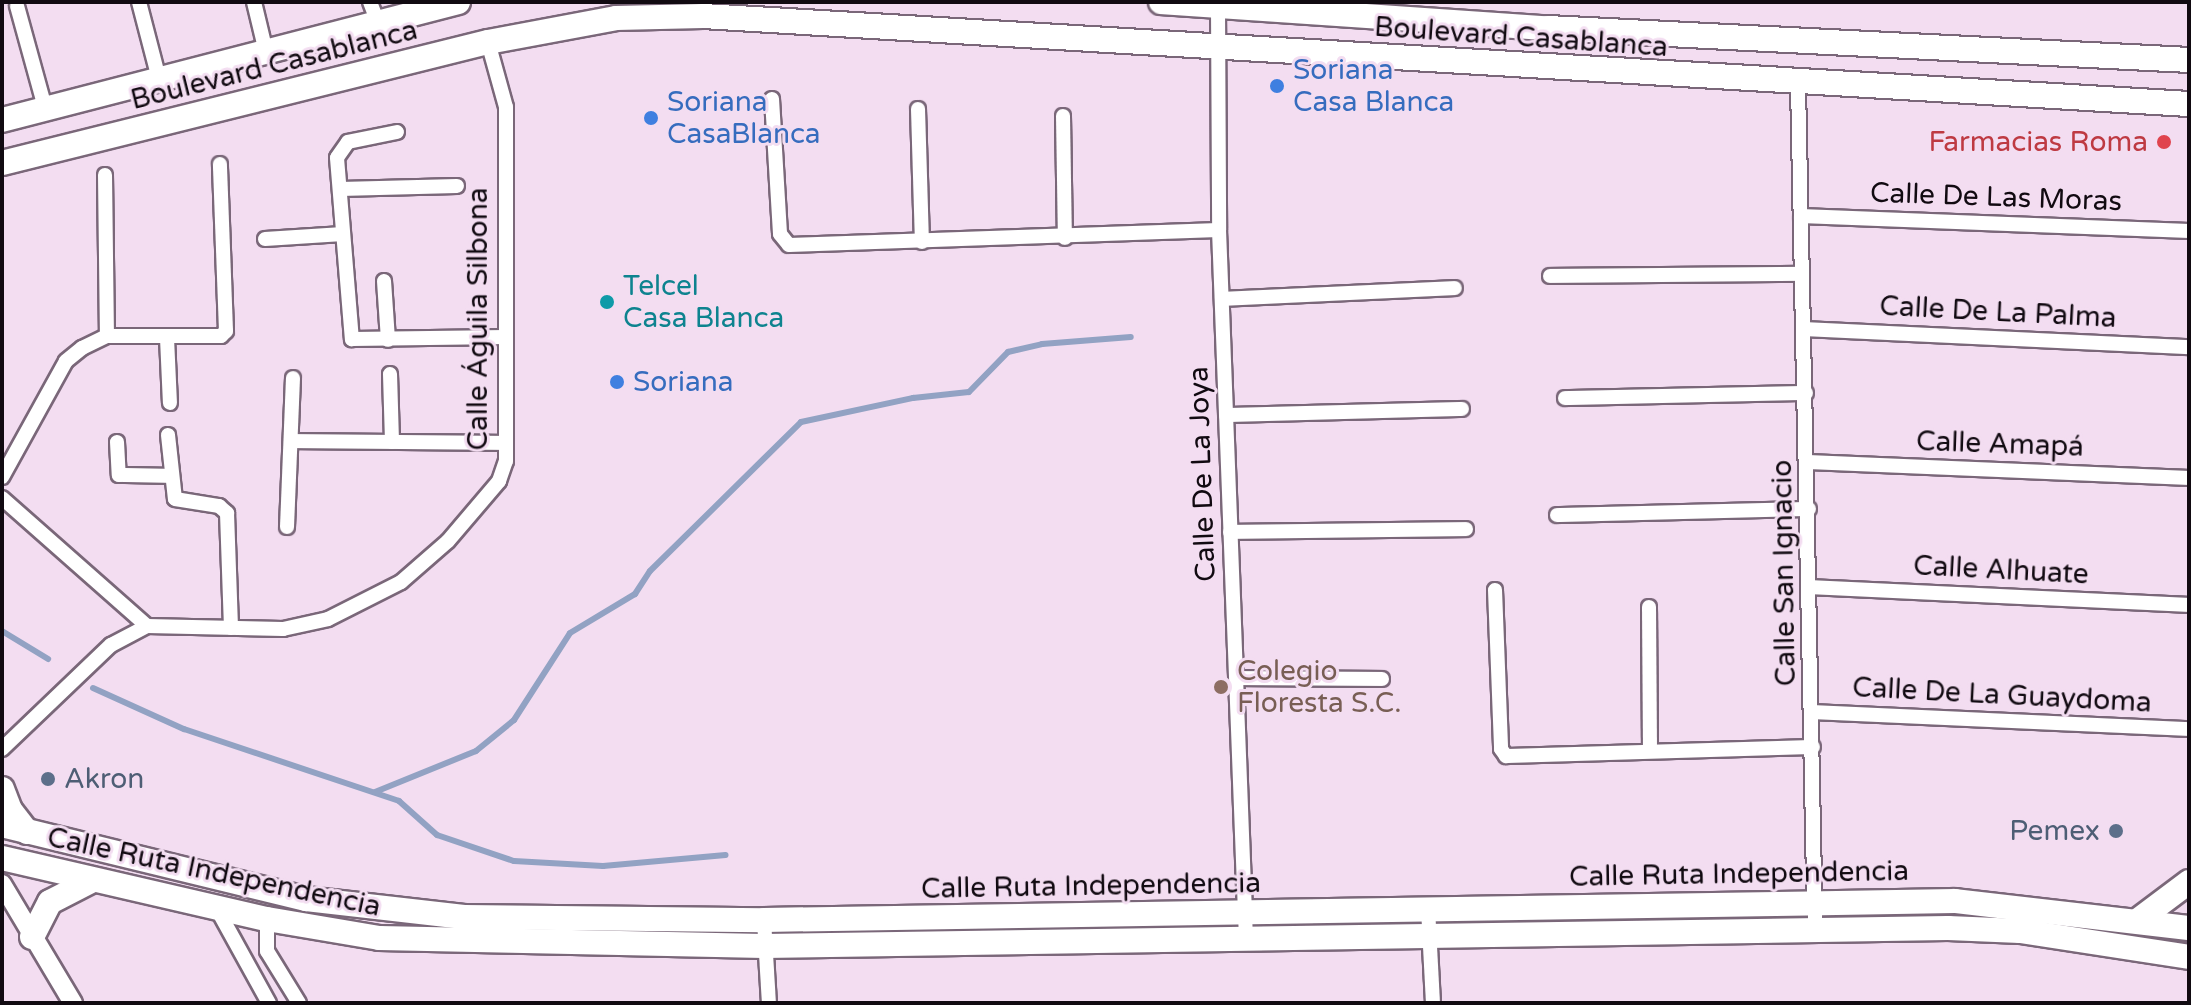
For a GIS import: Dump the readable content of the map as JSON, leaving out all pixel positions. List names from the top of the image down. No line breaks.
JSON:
{"streets":{"main road":["Boulevard Casablanca","Calle Ruta Independencia"],"street":["Calle De Las Moras","Calle De La Palma","Calle Águila Silbona","Calle Amapá","Calle De La Joya","Calle Alhuate","Calle San Ignacio","Calle De La Guaydoma"]},"crossings":[["Boulevard Casablanca","Calle Águila Silbona"],["Boulevard Casablanca","Calle De La Joya"],["Boulevard Casablanca","Calle San Ignacio"],["Calle De Las Moras","Calle San Ignacio"],["Calle De La Palma","Calle San Ignacio"],["Calle Amapá","Calle San Ignacio"],["Calle De La Joya","Calle Ruta Independencia"],["Calle Alhuate","Calle San Ignacio"],["Calle San Ignacio","Calle De La Guaydoma"],["Calle San Ignacio","Calle Ruta Independencia"]],"places":["Soriana Casa Blanca","Soriana CasaBlanca","Farmacias Roma","Telcel Casa Blanca","Soriana","Colegio Floresta S.C.","Akron","Pemex"]}
